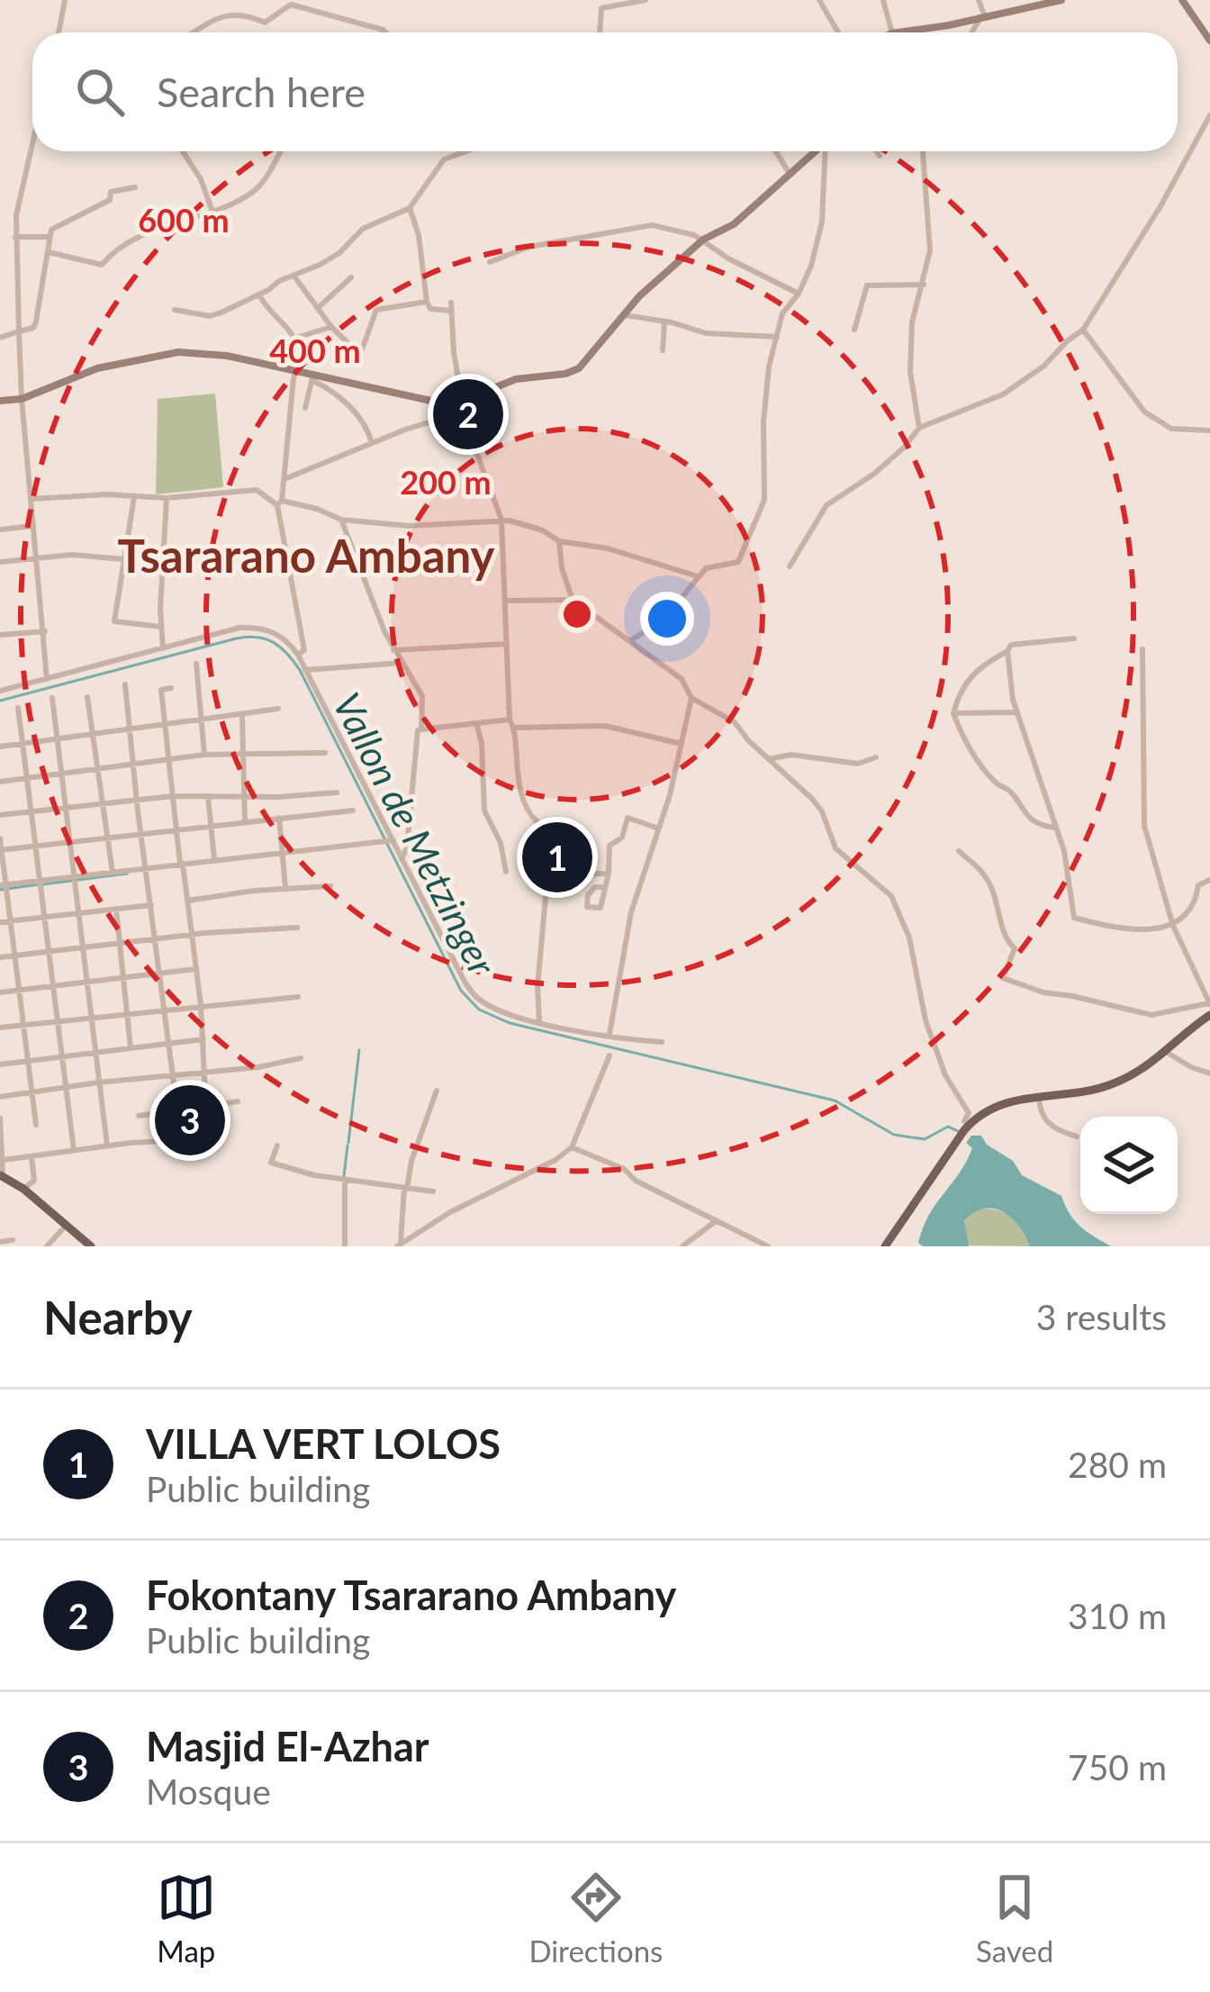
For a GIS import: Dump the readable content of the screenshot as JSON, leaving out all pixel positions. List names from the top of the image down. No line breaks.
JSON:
{"districts":["Tsararano Ambany"],"water":["Vallon de Metzinger"],"page":{"search":"Search here","pins":["2","1","3"],"heading":["Nearby","3 results"],"list":[{"mark":"1","name":"VILLA VERT LOLOS","note":"Public building","value":"280 m"},{"mark":"2","name":"Fokontany Tsararano Ambany","note":"Public building","value":"310 m"},{"mark":"3","name":"Masjid El-Azhar","note":"Mosque","value":"750 m"}],"nav":["Map","Directions","Saved"]},"rings":["600 m","400 m","200 m"]}
